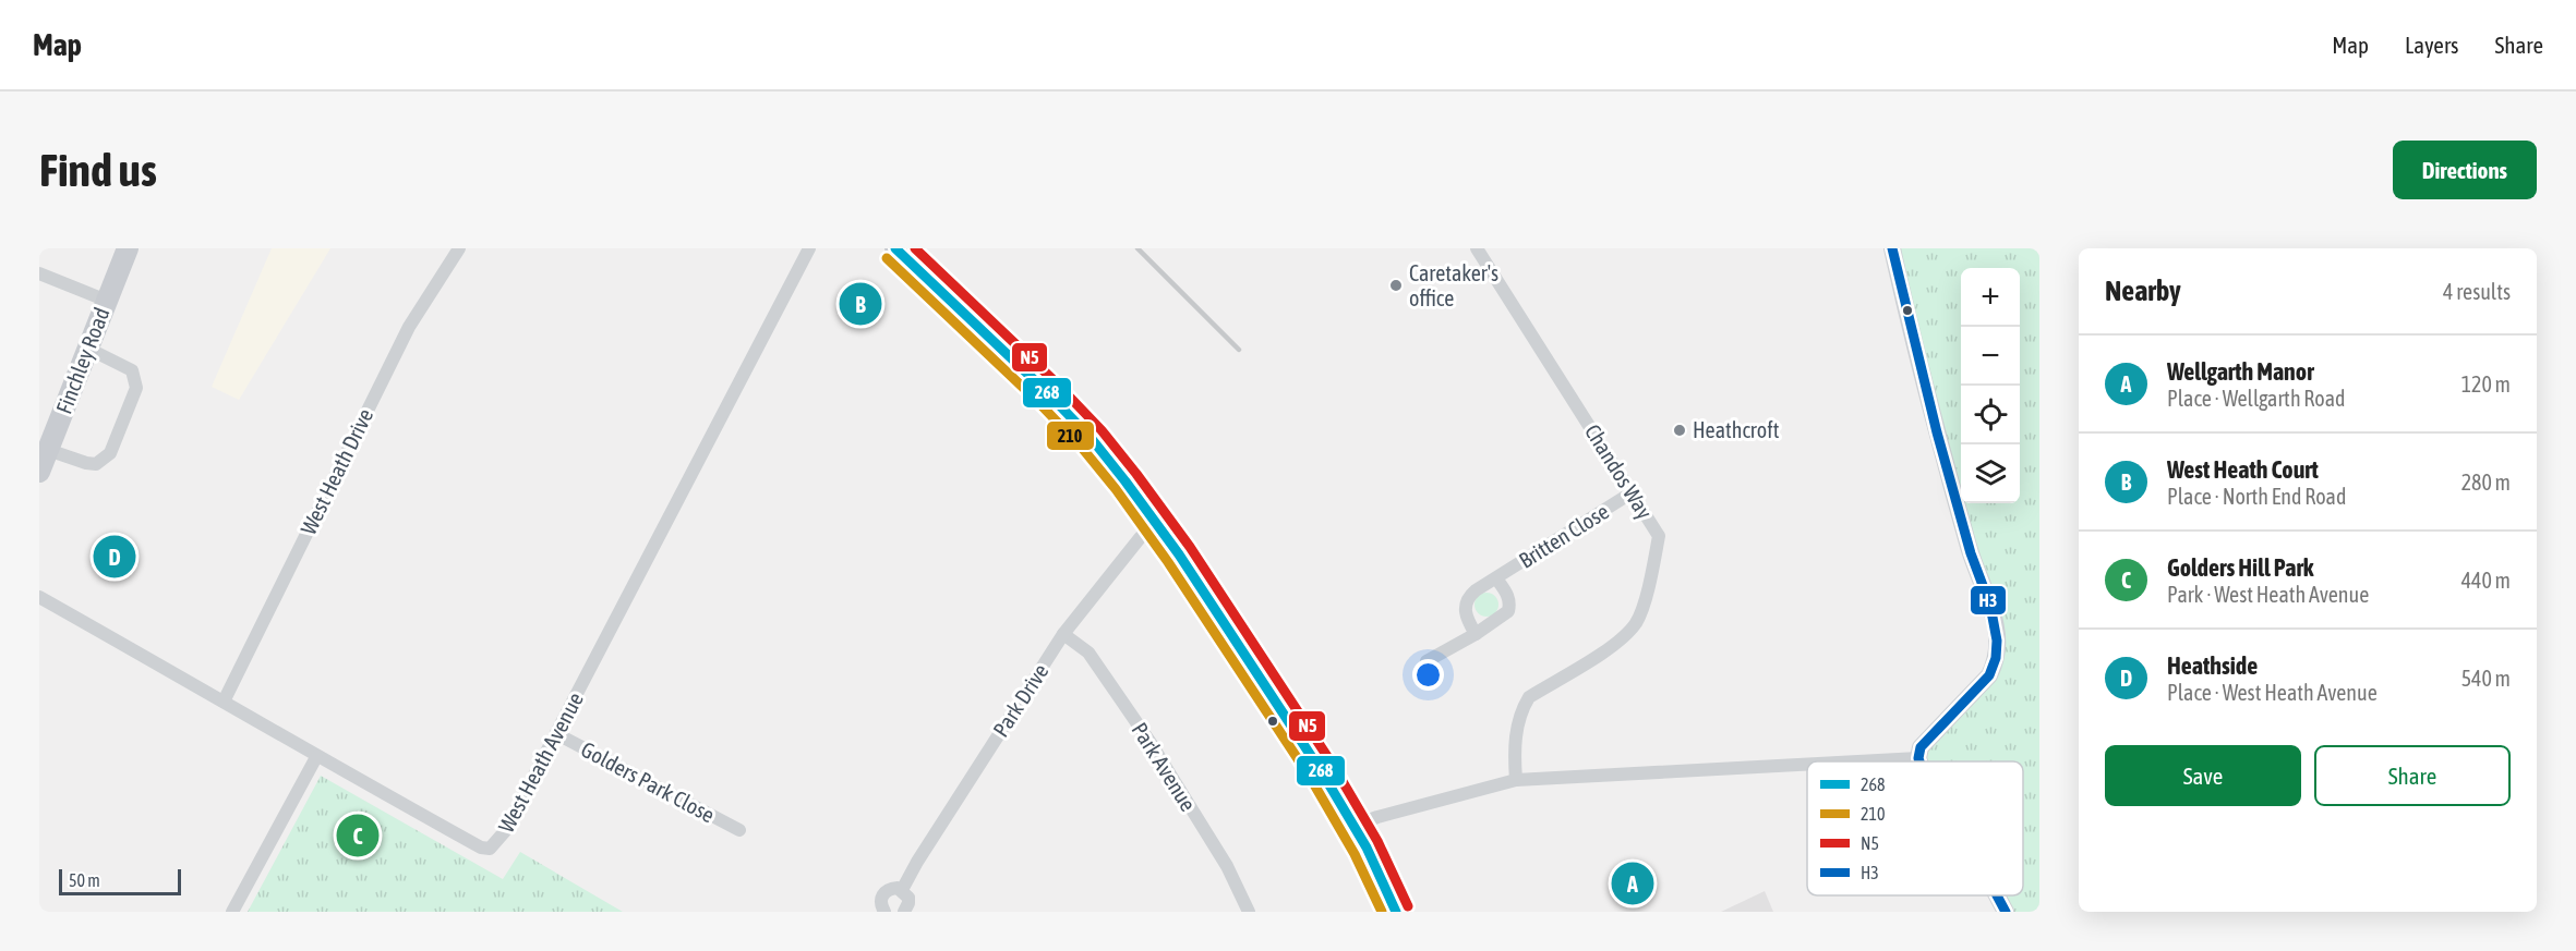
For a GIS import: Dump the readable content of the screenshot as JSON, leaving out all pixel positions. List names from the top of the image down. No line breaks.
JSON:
{"streets":{"main road":["Finchley Road"],"street":["West Heath Drive","Chandos Way","Britten Close","Park Drive","West Heath Avenue","Park Avenue","Golders Park Close"]},"crossings":[["West Heath Drive","West Heath Avenue"],["Chandos Way","Britten Close"],["Park Drive","Park Avenue"],["West Heath Avenue","Golders Park Close"]],"places":["Caretaker's office","Heathcroft"],"lines":["transit line 268","transit line N5","transit line H3","transit line 210"],"legend":["268","210","N5","H3"],"scale_bar":"50 m","page":{"header":"Map","nav":["Map","Layers","Share"],"buttons":["Directions",["Save","Share"]],"title":"Find us","heading":["Nearby","4 results"],"map_buttons":["+","−"],"pins":["B","D","C","A"],"list":[{"mark":"A","name":"Wellgarth Manor","note":"Place · Wellgarth Road","value":"120 m"},{"mark":"B","name":"West Heath Court","note":"Place · North End Road","value":"280 m"},{"mark":"C","name":"Golders Hill Park","note":"Park · West Heath Avenue","value":"440 m"},{"mark":"D","name":"Heathside","note":"Place · West Heath Avenue","value":"540 m"}],"scale":"50 m"}}
